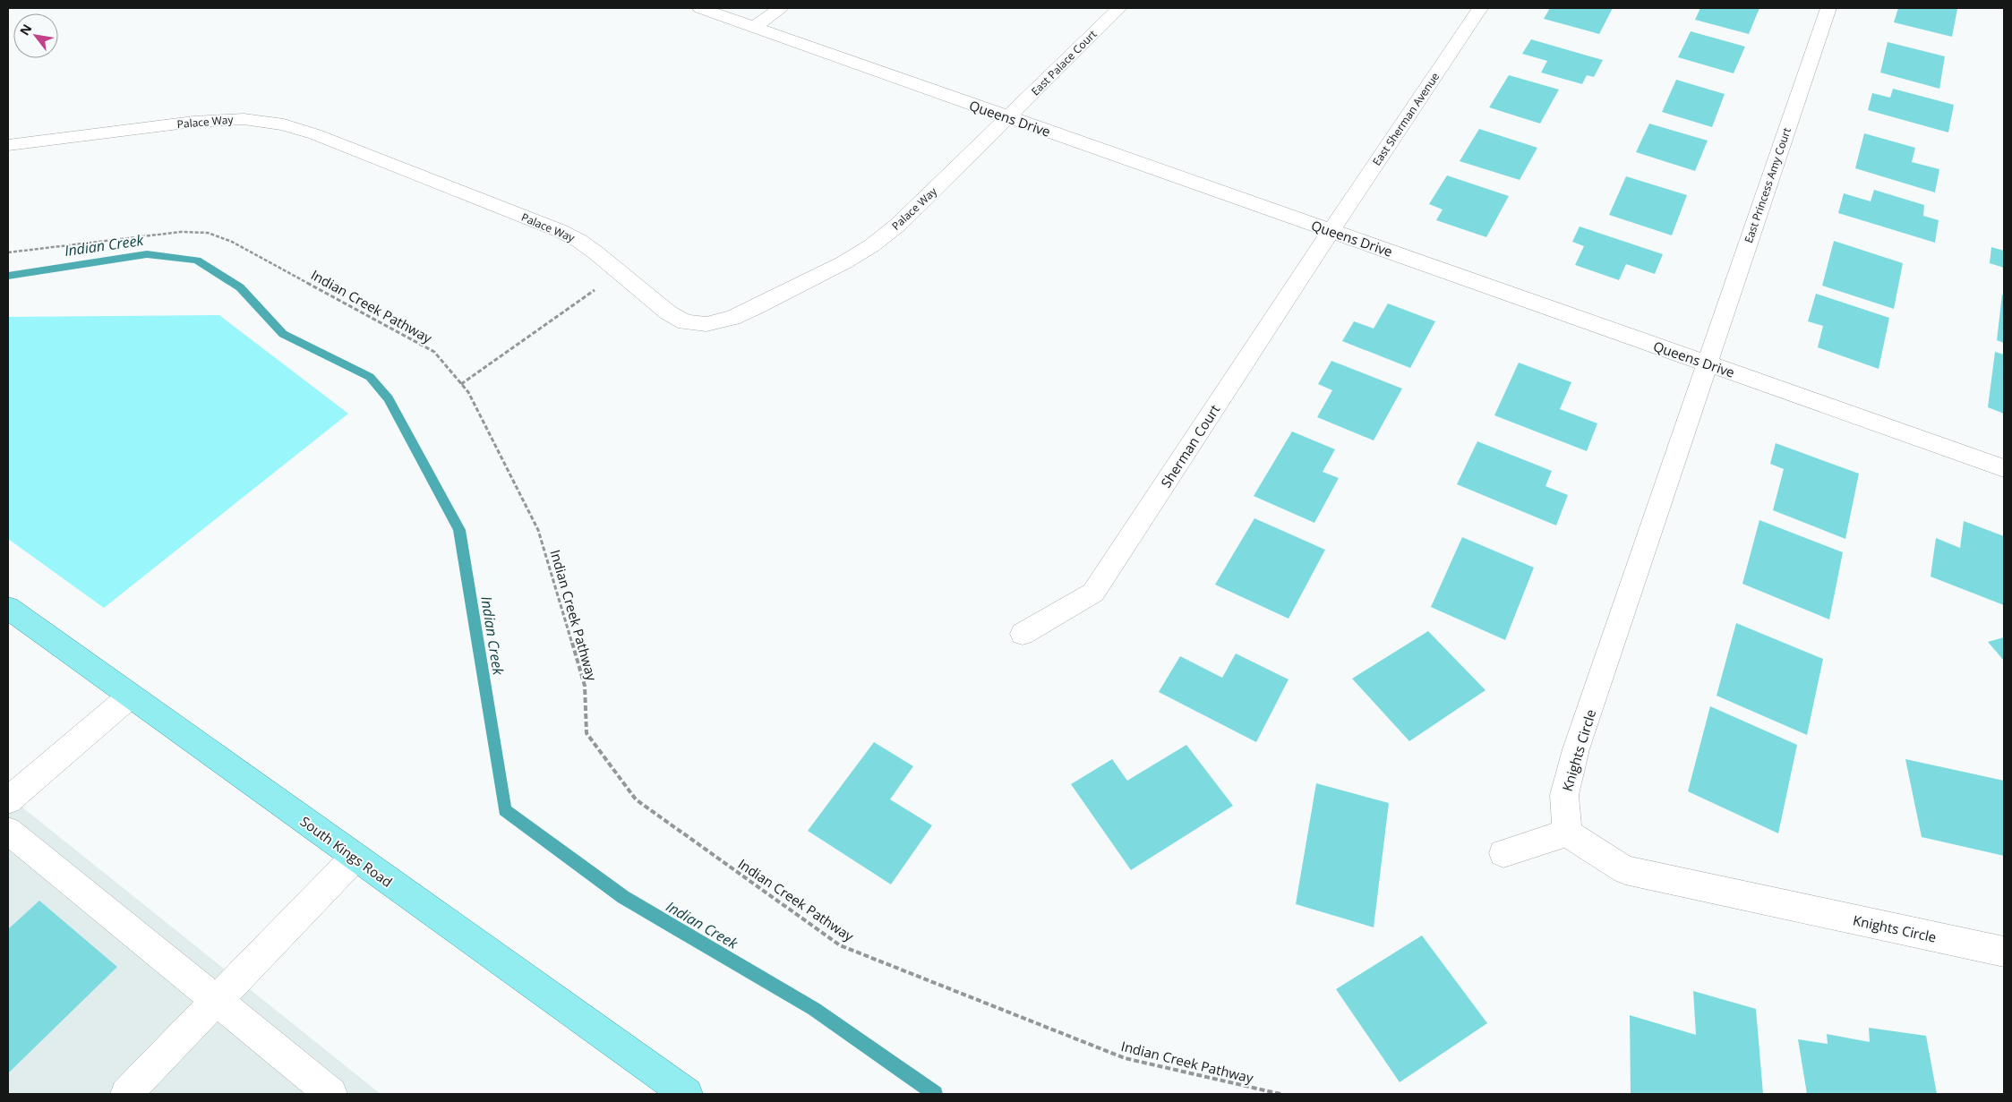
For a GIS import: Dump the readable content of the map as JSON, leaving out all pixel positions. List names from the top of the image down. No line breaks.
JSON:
{"streets":{"main road":["South Kings Road"],"street":["East Palace Court","Queens Drive","East Sherman Avenue","Palace Way","East Princess Amy Court","Sherman Court","Knights Circle"],"path":["Indian Creek Pathway"]},"crossings":[["East Palace Court","Queens Drive"],["East Palace Court","Palace Way"],["Queens Drive","East Sherman Avenue"],["Queens Drive","Palace Way"],["Queens Drive","East Princess Amy Court"],["Queens Drive","Sherman Court"],["Queens Drive","Knights Circle"],["East Sherman Avenue","Sherman Court"],["East Princess Amy Court","Knights Circle"]],"water":["Indian Creek"],"north":"top left"}
